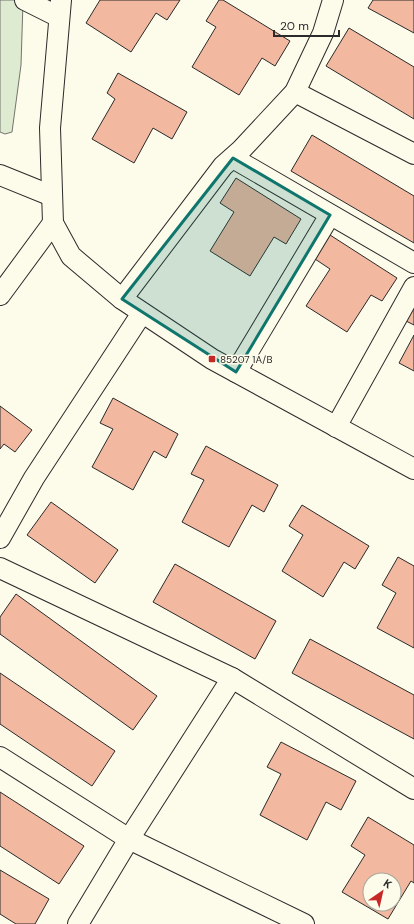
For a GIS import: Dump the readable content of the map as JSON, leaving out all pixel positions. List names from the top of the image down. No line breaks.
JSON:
{"places":{"transit":["85207 1A/B"]},"scale_bar":"20 m","north":"top right"}
